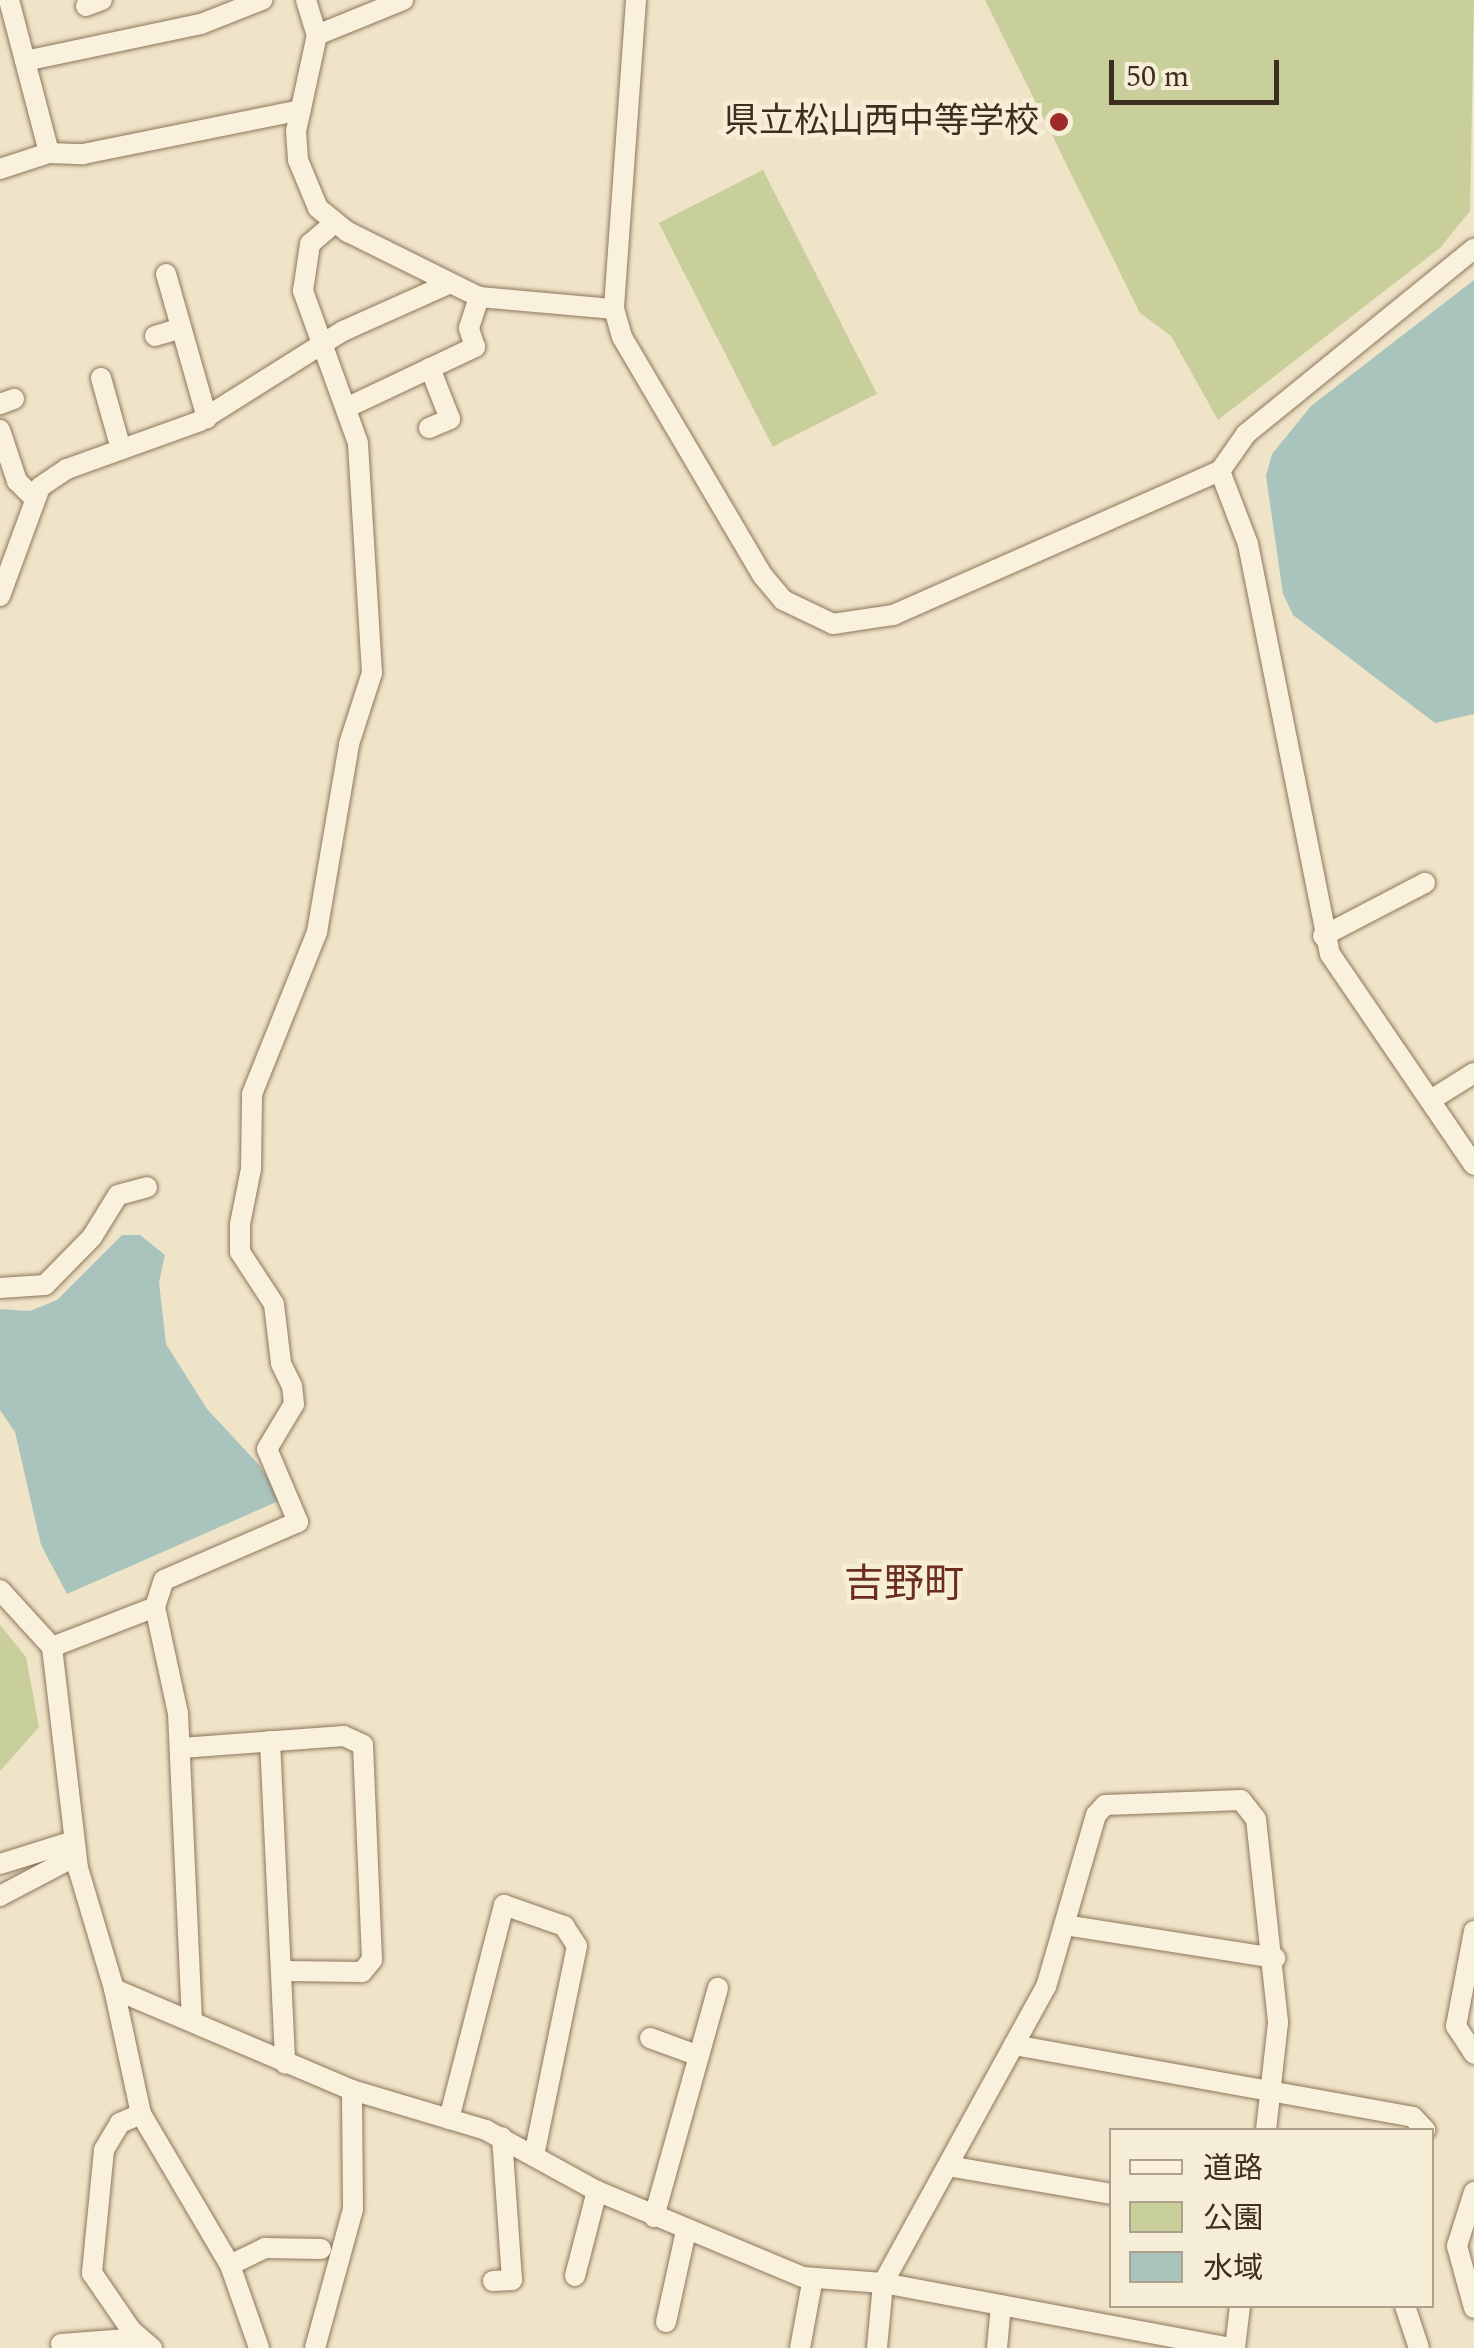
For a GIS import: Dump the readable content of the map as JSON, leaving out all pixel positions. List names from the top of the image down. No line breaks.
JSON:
{"districts":["吉野町"],"places":["県立松山西中等学校"],"legend":["道路","公園","水域"],"scale_bar":"50 m"}
